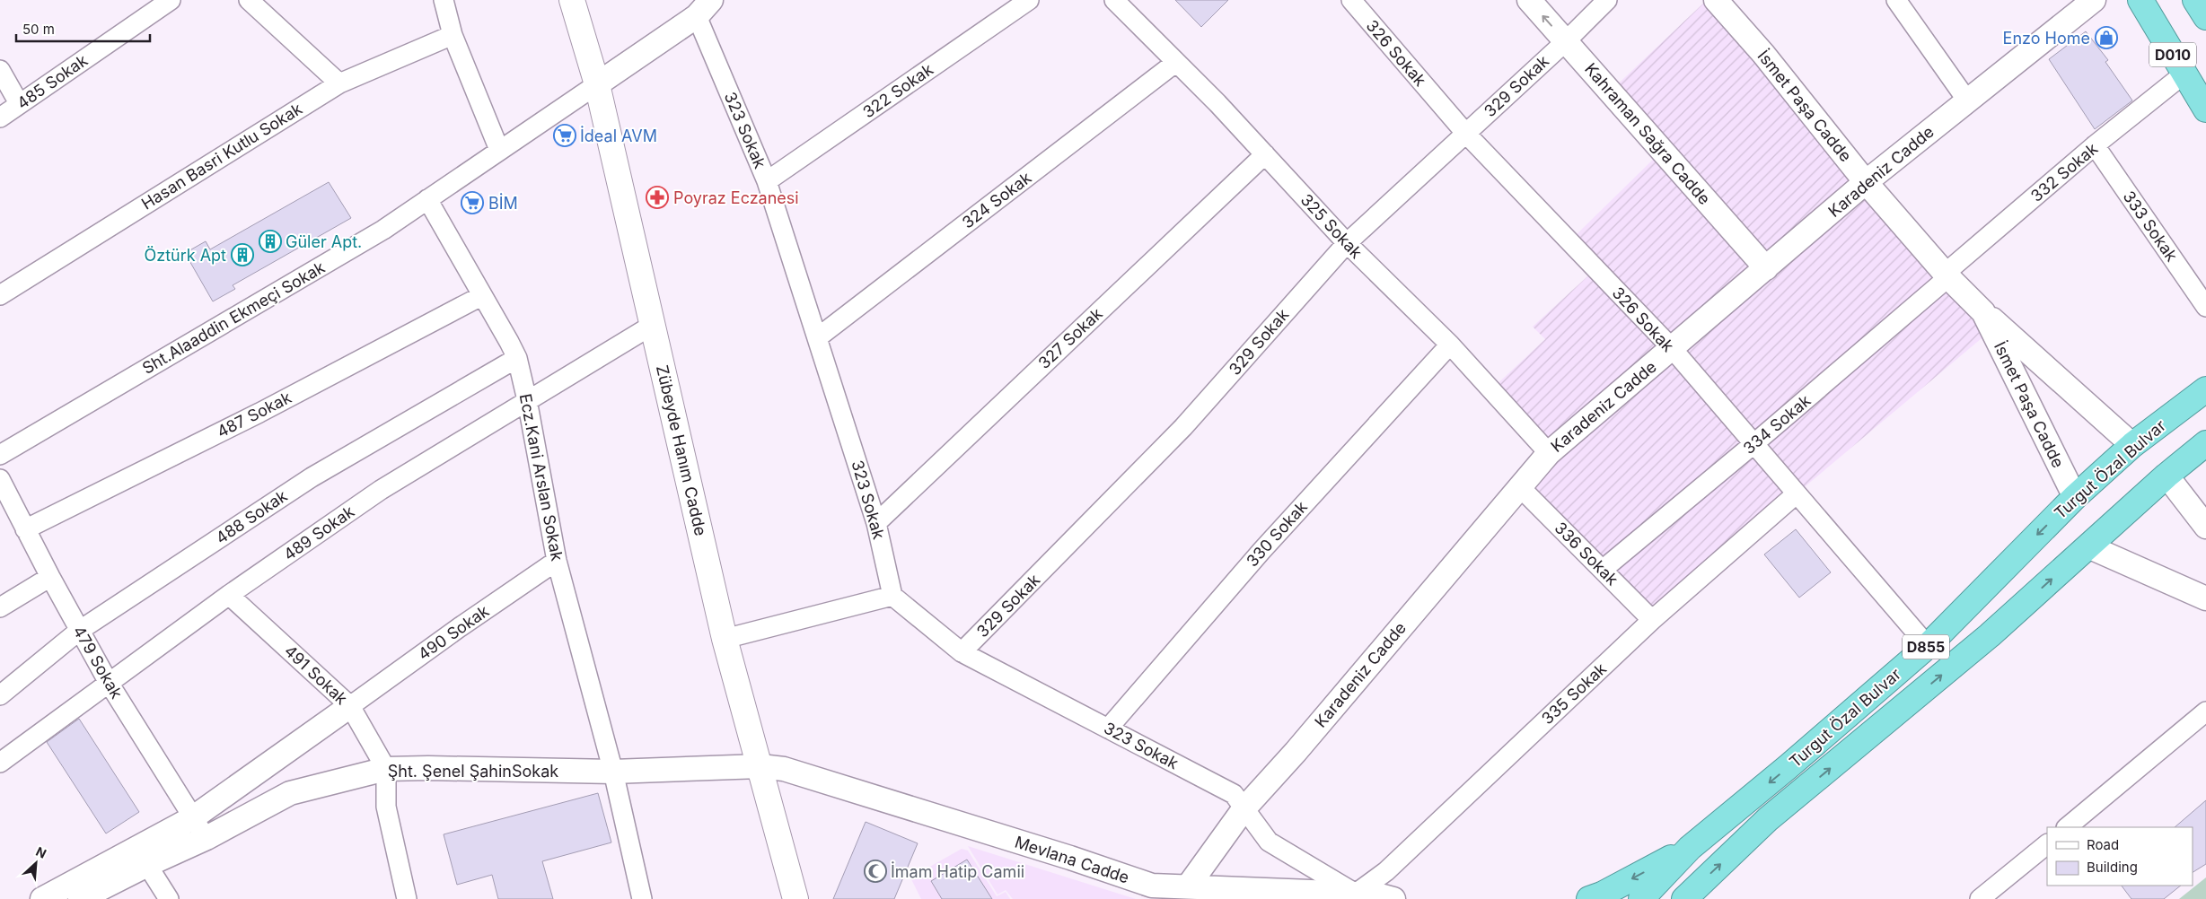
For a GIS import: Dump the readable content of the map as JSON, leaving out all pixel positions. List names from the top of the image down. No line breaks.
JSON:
{"streets":{"highway":["D010","Turgut Özal Bulvar","D855"],"main road":["Zübeyde Hanım Cadde"],"street":["326 Sokak","485 Sokak","329 Sokak","322 Sokak","İsmet Paşa Cadde","323 Sokak","Kahraman Sağra Cadde","Hasan Basri Kutlu Sokak","Karadeniz Cadde","332 Sokak","324 Sokak","325 Sokak","333 Sokak","Sht.Alaaddin Ekmeçi Sokak","327 Sokak","487 Sokak","334 Sokak","Ecz.Kani Arslan Sokak","488 Sokak","489 Sokak","330 Sokak","336 Sokak","490 Sokak","479 Sokak","491 Sokak","335 Sokak","Şht. Şenel ŞahinSokak","Mevlana Cadde"]},"crossings":[["326 Sokak","329 Sokak"],["326 Sokak","Karadeniz Cadde"],["326 Sokak","334 Sokak"],["326 Sokak","Turgut Özal Bulvar"],["326 Sokak","335 Sokak"],["D010","332 Sokak"],["329 Sokak","323 Sokak"],["329 Sokak","Kahraman Sağra Cadde"],["329 Sokak","325 Sokak"],["322 Sokak","323 Sokak"],["İsmet Paşa Cadde","Karadeniz Cadde"],["İsmet Paşa Cadde","332 Sokak"],["İsmet Paşa Cadde","334 Sokak"],["İsmet Paşa Cadde","Turgut Özal Bulvar"],["323 Sokak","Karadeniz Cadde"],["323 Sokak","324 Sokak"],["323 Sokak","327 Sokak"],["323 Sokak","330 Sokak"],["323 Sokak","335 Sokak"],["323 Sokak","Mevlana Cadde"],["Kahraman Sağra Cadde","Karadeniz Cadde"],["Karadeniz Cadde","325 Sokak"],["Karadeniz Cadde","336 Sokak"],["Karadeniz Cadde","Mevlana Cadde"],["332 Sokak","333 Sokak"],["332 Sokak","334 Sokak"],["324 Sokak","325 Sokak"],["325 Sokak","327 Sokak"],["325 Sokak","330 Sokak"],["Sht.Alaaddin Ekmeçi Sokak","Zübeyde Hanım Cadde"],["Sht.Alaaddin Ekmeçi Sokak","Ecz.Kani Arslan Sokak"],["487 Sokak","Ecz.Kani Arslan Sokak"],["487 Sokak","479 Sokak"],["334 Sokak","336 Sokak"],["Zübeyde Hanım Cadde","489 Sokak"],["Zübeyde Hanım Cadde","Şht. Şenel ŞahinSokak"],["Zübeyde Hanım Cadde","Mevlana Cadde"],["Ecz.Kani Arslan Sokak","488 Sokak"],["Ecz.Kani Arslan Sokak","489 Sokak"],["Ecz.Kani Arslan Sokak","490 Sokak"],["Ecz.Kani Arslan Sokak","Şht. Şenel ŞahinSokak"],["488 Sokak","479 Sokak"],["489 Sokak","479 Sokak"],["489 Sokak","491 Sokak"],["336 Sokak","335 Sokak"],["490 Sokak","491 Sokak"],["479 Sokak","Şht. Şenel ŞahinSokak"],["491 Sokak","Şht. Şenel ŞahinSokak"],["335 Sokak","Mevlana Cadde"],["Şht. Şenel ŞahinSokak","Mevlana Cadde"]],"places":{"shop":["Enzo Home"],"supermarket":["İdeal AVM","BİM"],"pharmacy":["Poyraz Eczanesi"],"building":["Güler Apt.","Öztürk Apt"],"mosque":["İmam Hatip Camii"]},"legend":["Road","Building"],"scale_bar":"50 m","north":"top right"}
